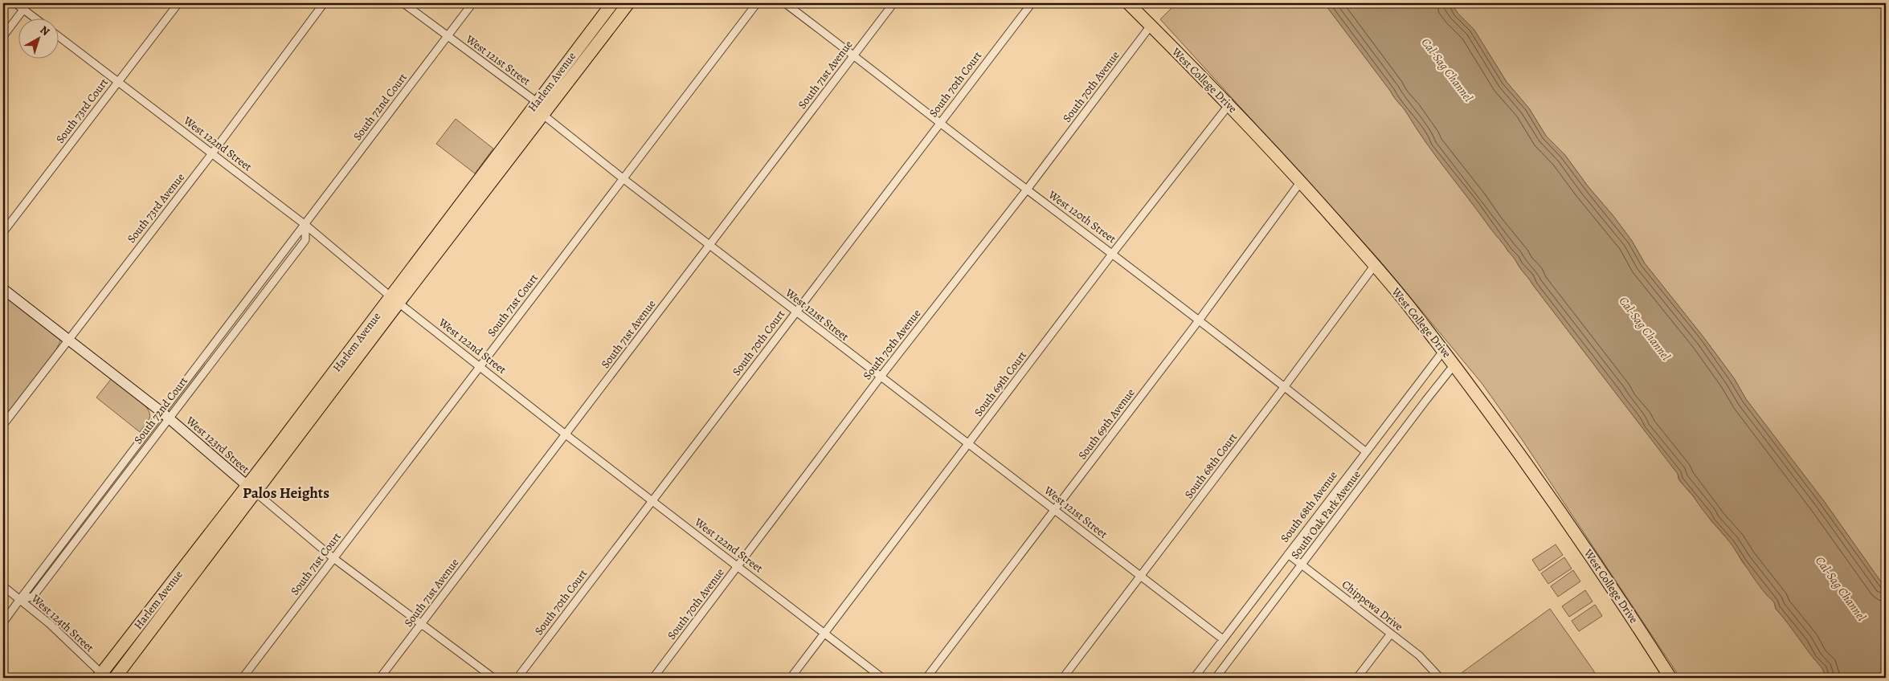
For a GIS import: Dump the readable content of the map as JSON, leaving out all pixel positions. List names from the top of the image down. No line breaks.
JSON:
{"streets":{"main road":["West College Drive","Harlem Avenue"],"street":["West 121st Street","South 71st Avenue","South 70th Court","South 70th Avenue","South 72nd Court","South 73rd Court","West 122nd Street","South 73rd Avenue","West 120th Street","South 71st Court","South 69th Court","South 69th Avenue","West 123rd Street","South 68th Court","South 68th Avenue","South Oak Park Avenue","Chippewa Drive","West 124th Street"]},"crossings":[["West 121st Street","South 71st Avenue"],["West 121st Street","Harlem Avenue"],["West 121st Street","South 70th Court"],["West 121st Street","South 70th Avenue"],["West 121st Street","South 72nd Court"],["West 121st Street","South 71st Court"],["West 121st Street","South 69th Court"],["West 121st Street","South 69th Avenue"],["West 121st Street","South 68th Court"],["West 121st Street","South 68th Avenue"],["South 71st Avenue","West 122nd Street"],["South 71st Avenue","West 120th Street"],["South 71st Avenue","West 123rd Street"],["West College Drive","South 70th Avenue"],["West College Drive","South 69th Court"],["West College Drive","South 69th Avenue"],["West College Drive","South 68th Court"],["West College Drive","South 68th Avenue"],["West College Drive","South Oak Park Avenue"],["Harlem Avenue","West 122nd Street"],["Harlem Avenue","West 123rd Street"],["Harlem Avenue","West 124th Street"],["South 70th Court","West 122nd Street"],["South 70th Court","West 120th Street"],["South 70th Avenue","West 122nd Street"],["South 70th Avenue","West 120th Street"],["South 72nd Court","West 122nd Street"],["South 72nd Court","West 123rd Street"],["South 72nd Court","West 124th Street"],["South 73rd Court","West 122nd Street"],["West 122nd Street","South 73rd Avenue"],["West 122nd Street","South 71st Court"],["West 122nd Street","South 69th Court"],["South 73rd Avenue","West 123rd Street"],["West 120th Street","South 69th Court"],["West 120th Street","South 69th Avenue"],["West 120th Street","South 68th Court"],["West 120th Street","South 68th Avenue"],["South 71st Court","West 123rd Street"],["South 68th Avenue","Chippewa Drive"],["South Oak Park Avenue","Chippewa Drive"]],"districts":["Palos Heights"],"water":["Cal-Sag Channel"],"north":"top right"}
